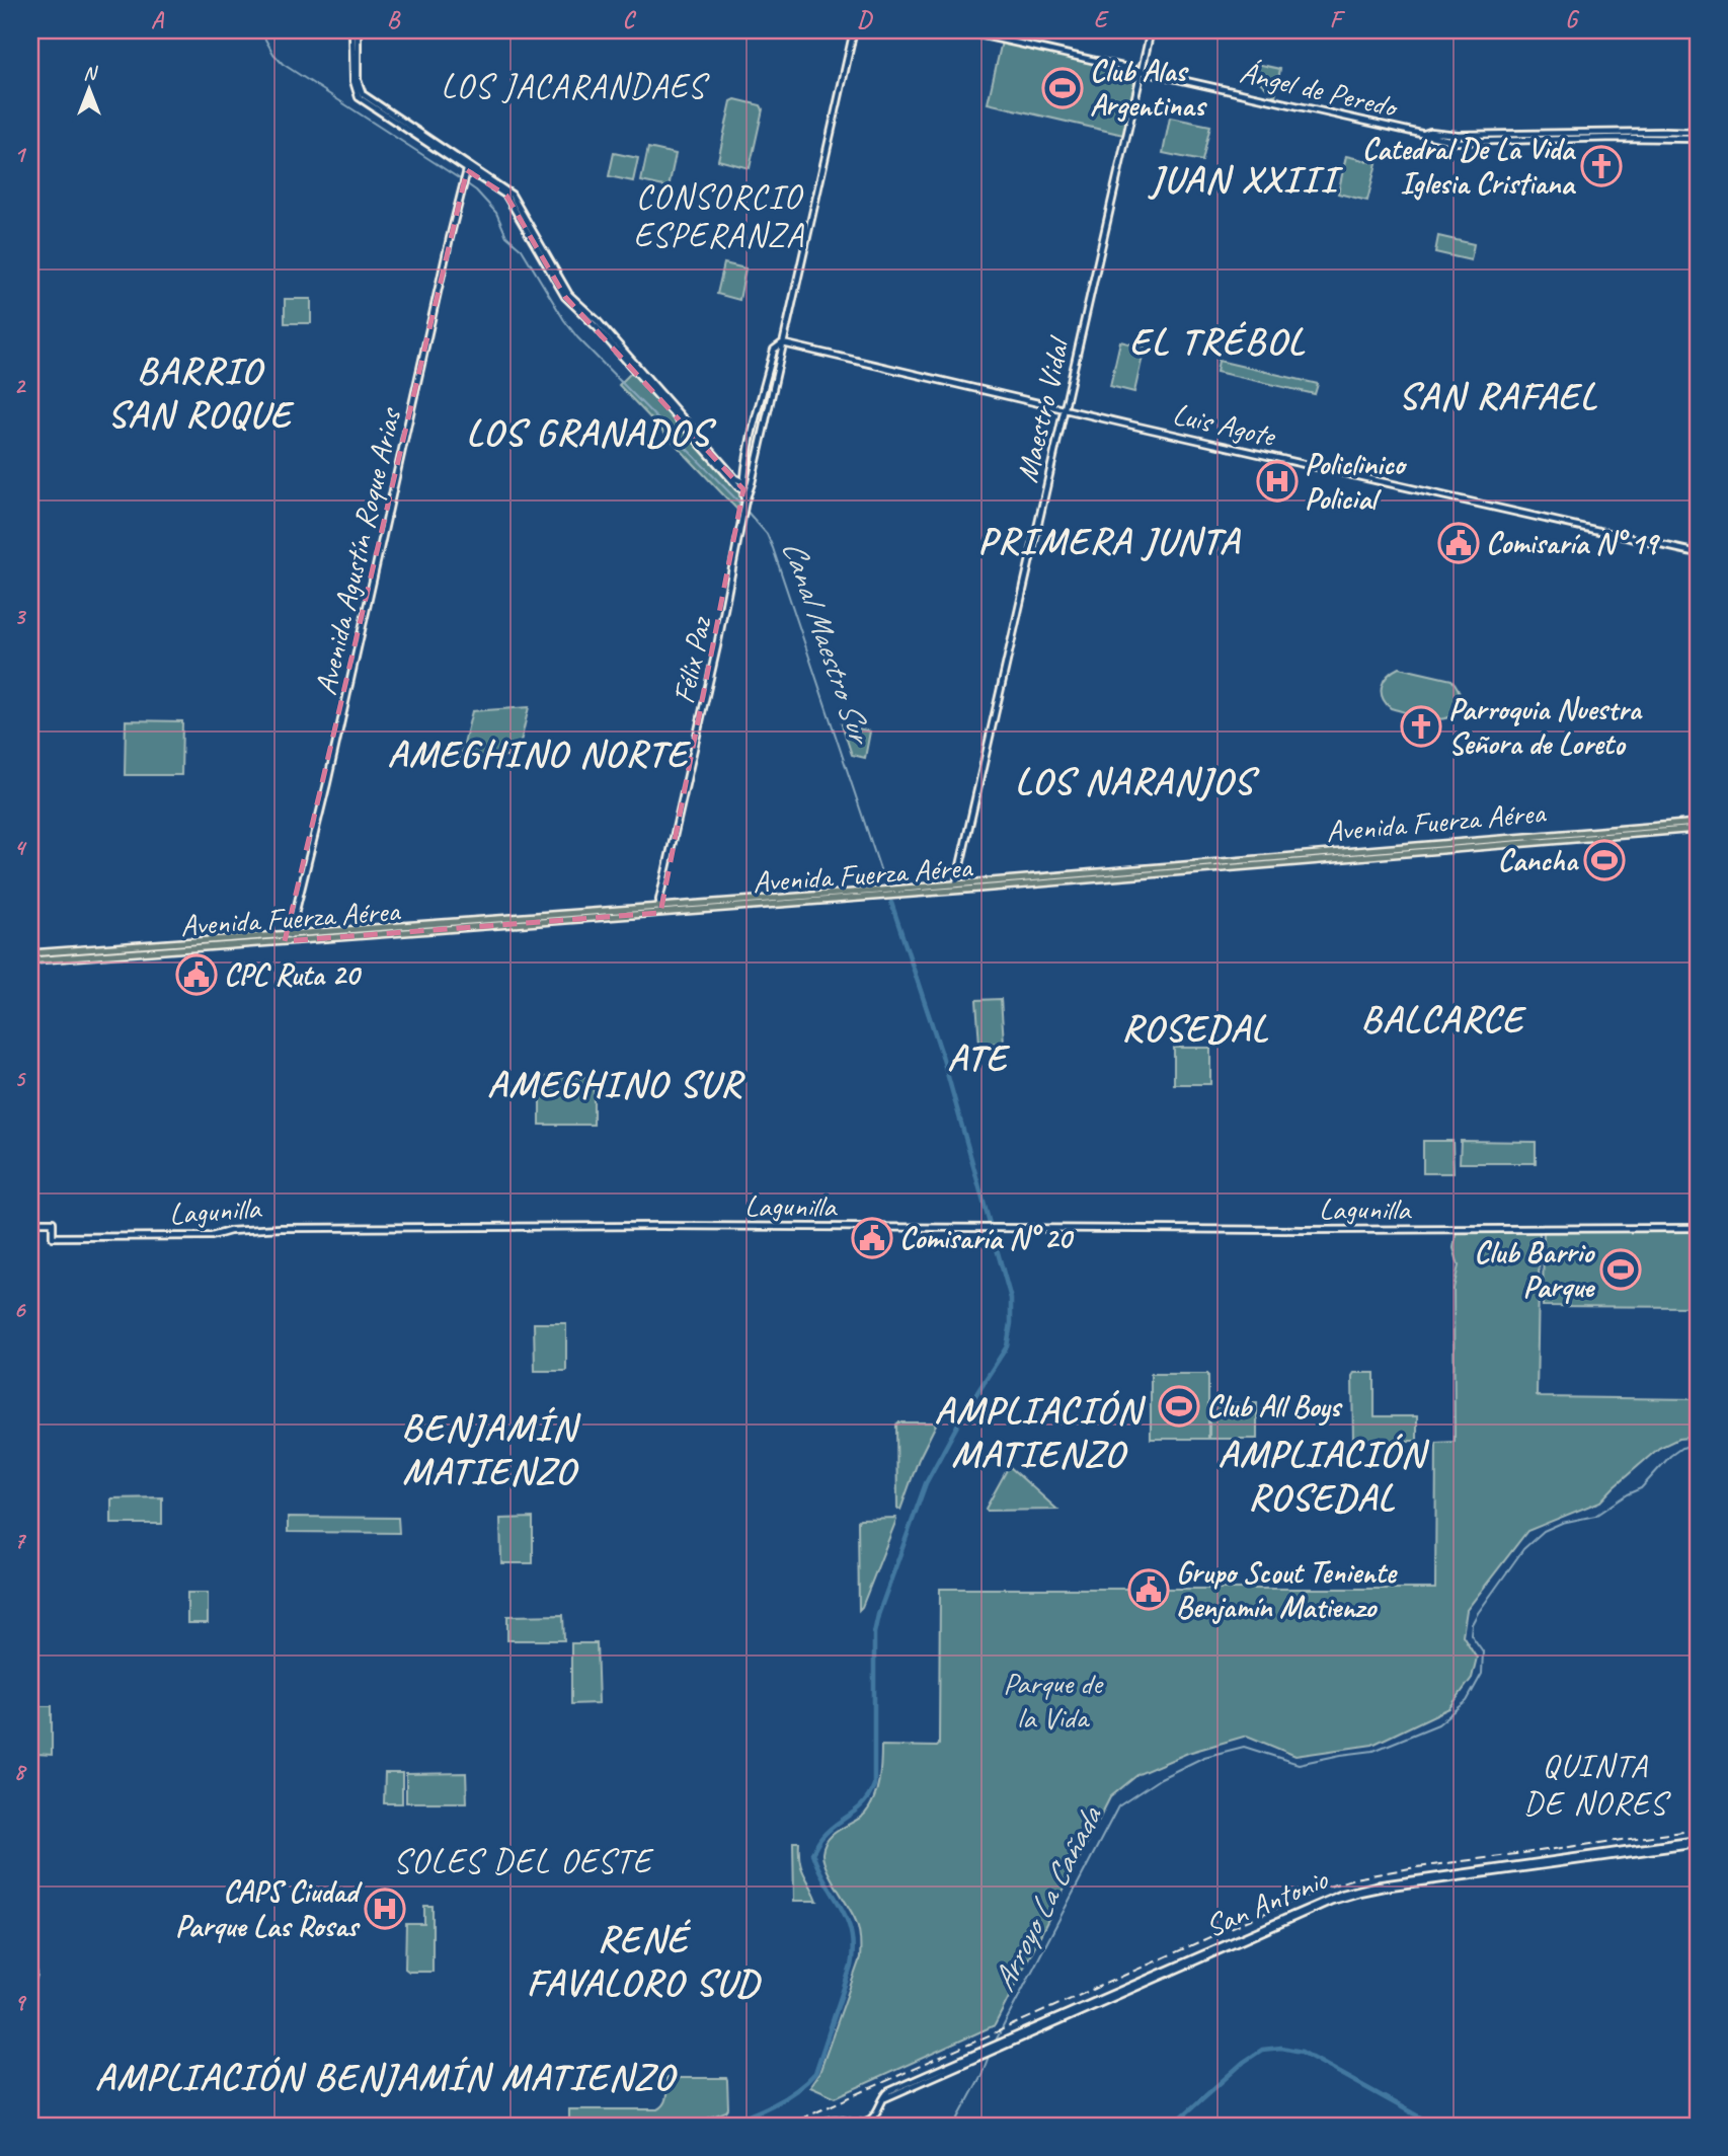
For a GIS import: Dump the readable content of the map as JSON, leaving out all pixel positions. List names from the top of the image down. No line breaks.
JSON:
{"streets":{"main road":["Ángel de Peredo","Maestro Vidal","Luis Agote","Avenida Agustín Roque Arias","Félix Paz","Avenida Fuerza Aérea","Lagunilla","San Antonio"]},"crossings":[["Ángel de Peredo","Maestro Vidal"],["Maestro Vidal","Luis Agote"],["Maestro Vidal","Avenida Fuerza Aérea"],["Luis Agote","Félix Paz"],["Avenida Agustín Roque Arias","Avenida Fuerza Aérea"],["Félix Paz","Avenida Fuerza Aérea"]],"districts":["LOS JACARANDAES","JUAN XXIII","CONSORCIO ESPERANZA","EL TRÉBOL","BARRIO SAN ROQUE","SAN RAFAEL","LOS GRANADOS","PRIMERA JUNTA","AMEGHINO NORTE","LOS NARANJOS","BALCARCE","ROSEDAL","ATE","AMEGHINO SUR","AMPLIACIÓN MATIENZO","BENJAMÍN MATIENZO","AMPLIACIÓN ROSEDAL","QUINTA DE NORES","SOLES DEL OESTE","RENÉ FAVALORO SUD","AMPLIACIÓN BENJAMÍN MATIENZO"],"water":["Canal Maestro Sur","Arroyo La Cañada"],"parks":["Parque de la Vida"],"places":{"sports":["Club Alas Argentinas","Cancha","Club Barrio Parque","Club All Boys"],"church":["Catedral De La Vida Iglesia Cristiana","Parroquia Nuestra Señora de Loreto"],"hospital":["Policlinico Policial","CAPS Ciudad Parque Las Rosas"],"public building":["Comisaría N° 19","CPC Ruta 20","Comisaría N° 20","Grupo Scout Teniente Benjamín Matienzo"]},"north":"top","grid":{"columns":["A","B","C","D","E","F","G"],"rows":["1","2","3","4","5","6","7","8","9"]}}
